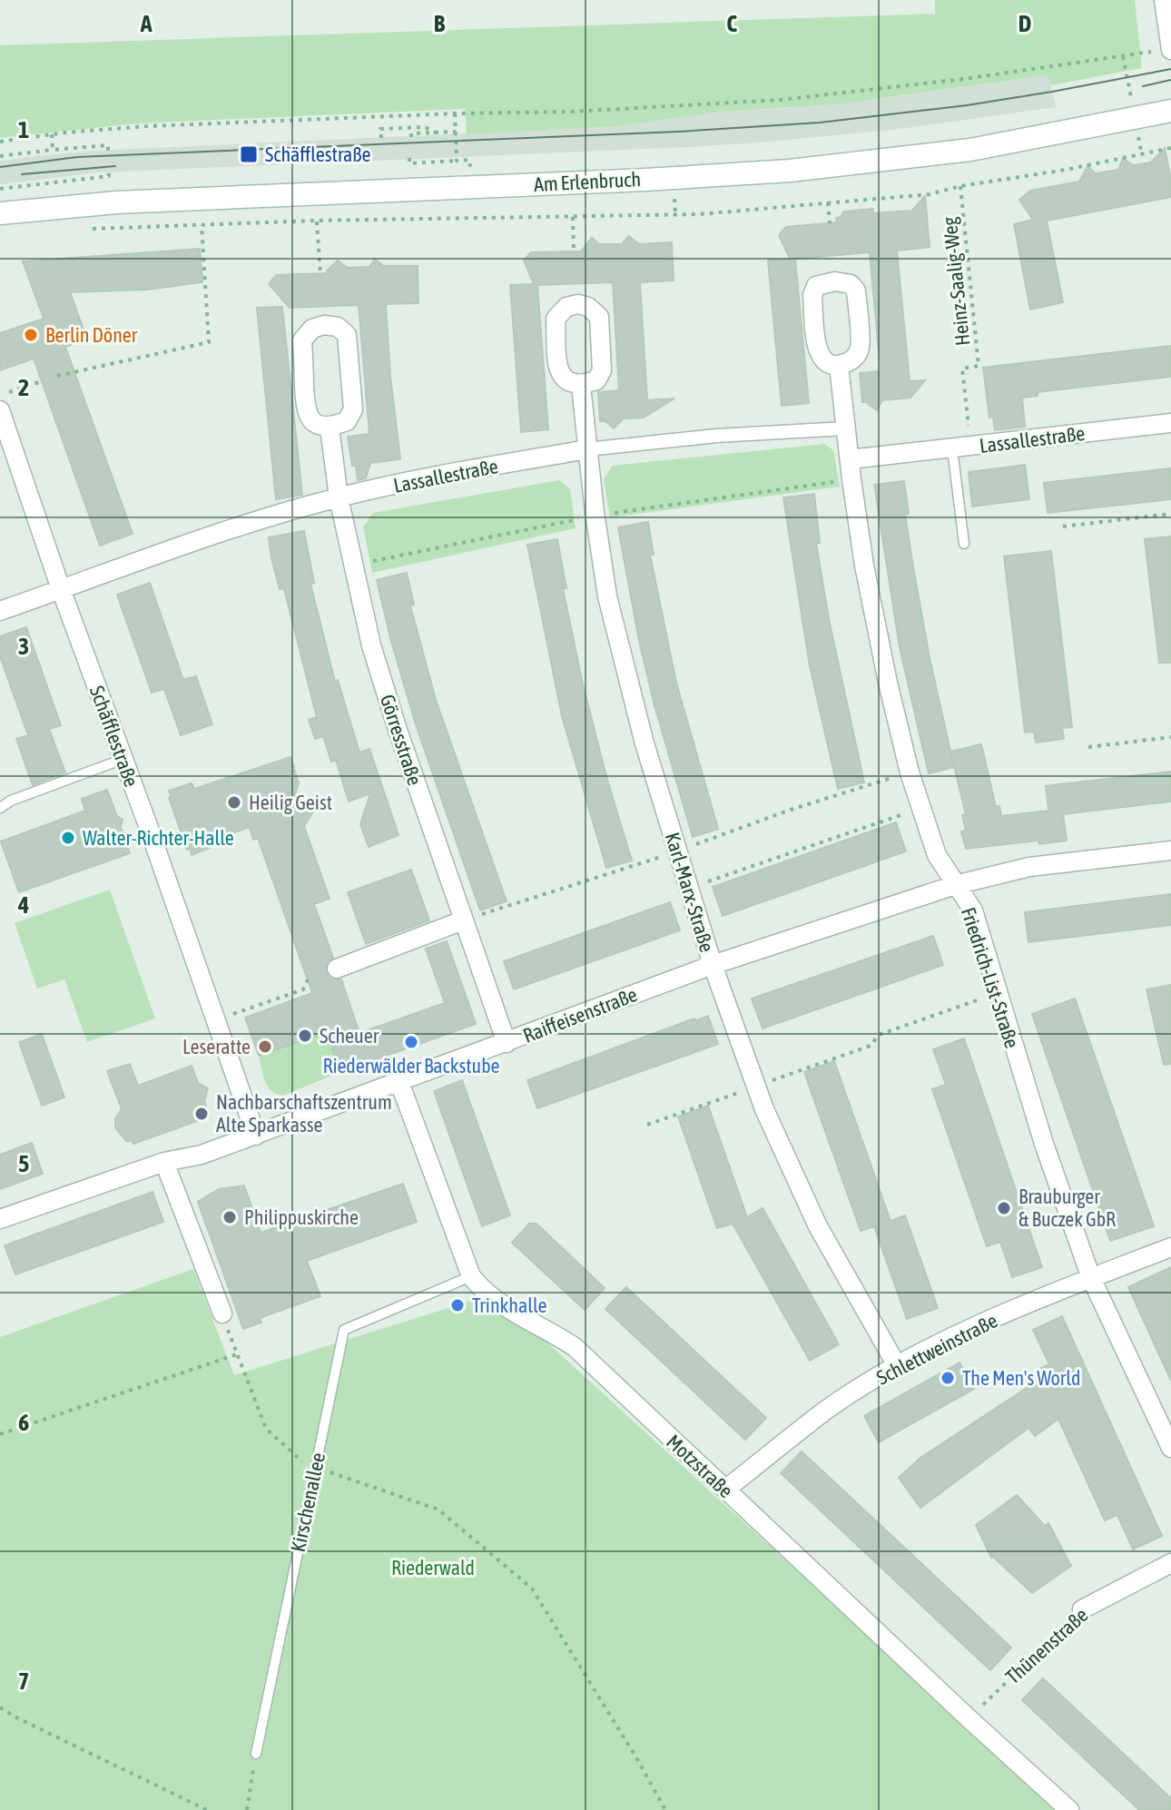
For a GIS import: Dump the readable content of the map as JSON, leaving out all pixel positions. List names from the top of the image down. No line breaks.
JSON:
{"streets":{"main road":["Am Erlenbruch"],"street":["Lassallestraße","Schäfflestraße","Görresstraße","Karl-Marx-Straße","Friedrich-List-Straße","Raiffeisenstraße","Schlettweinstraße","Motzstraße","Thünenstraße"],"lane":["Kirschenallee"],"path":["Heinz-Saalig-Weg"]},"crossings":[["Heinz-Saalig-Weg","Lassallestraße"],["Lassallestraße","Schäfflestraße"],["Lassallestraße","Görresstraße"],["Lassallestraße","Karl-Marx-Straße"],["Lassallestraße","Friedrich-List-Straße"],["Schäfflestraße","Raiffeisenstraße"],["Görresstraße","Raiffeisenstraße"],["Karl-Marx-Straße","Raiffeisenstraße"],["Karl-Marx-Straße","Schlettweinstraße"],["Friedrich-List-Straße","Raiffeisenstraße"],["Friedrich-List-Straße","Schlettweinstraße"],["Raiffeisenstraße","Motzstraße"],["Schlettweinstraße","Motzstraße"],["Motzstraße","Kirschenallee"],["Motzstraße","Thünenstraße"]],"parks":["Riederwald"],"places":{"transit":["Schäfflestraße"],"other":["Berlin Döner","Heilig Geist","Walter-Richter-Halle","Scheuer","Riederwälder Backstube","Leseratte","Nachbarschaftszentrum Alte Sparkasse","Brauburger & Buczek GbR","Philippuskirche","Trinkhalle","The Men's World"]},"grid":{"columns":["A","B","C","D"],"rows":["1","2","3","4","5","6","7"]}}
